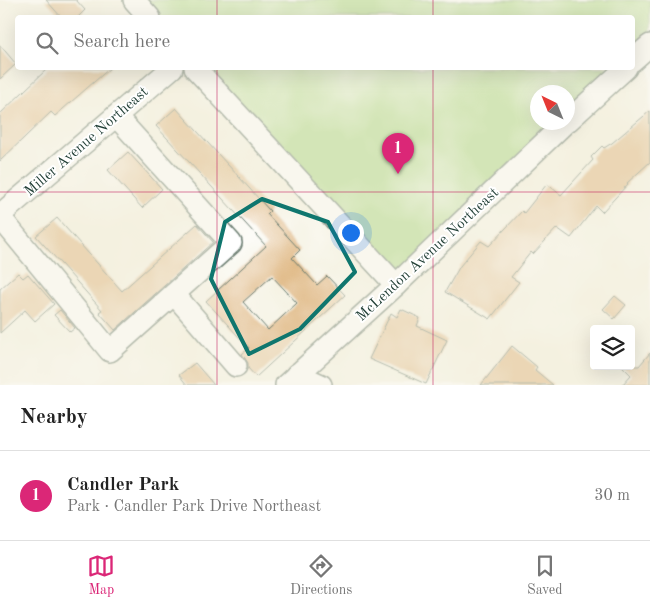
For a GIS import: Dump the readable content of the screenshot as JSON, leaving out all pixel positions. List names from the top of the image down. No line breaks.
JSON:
{"streets":{"street":["Miller Avenue Northeast","McLendon Avenue Northeast"]},"north":"top left","page":{"search":"Search here","pins":"1","heading":"Nearby","list":[{"mark":"1","name":"Candler Park","note":"Park · Candler Park Drive Northeast","value":"30 m"}],"nav":["Map","Directions","Saved"]}}
